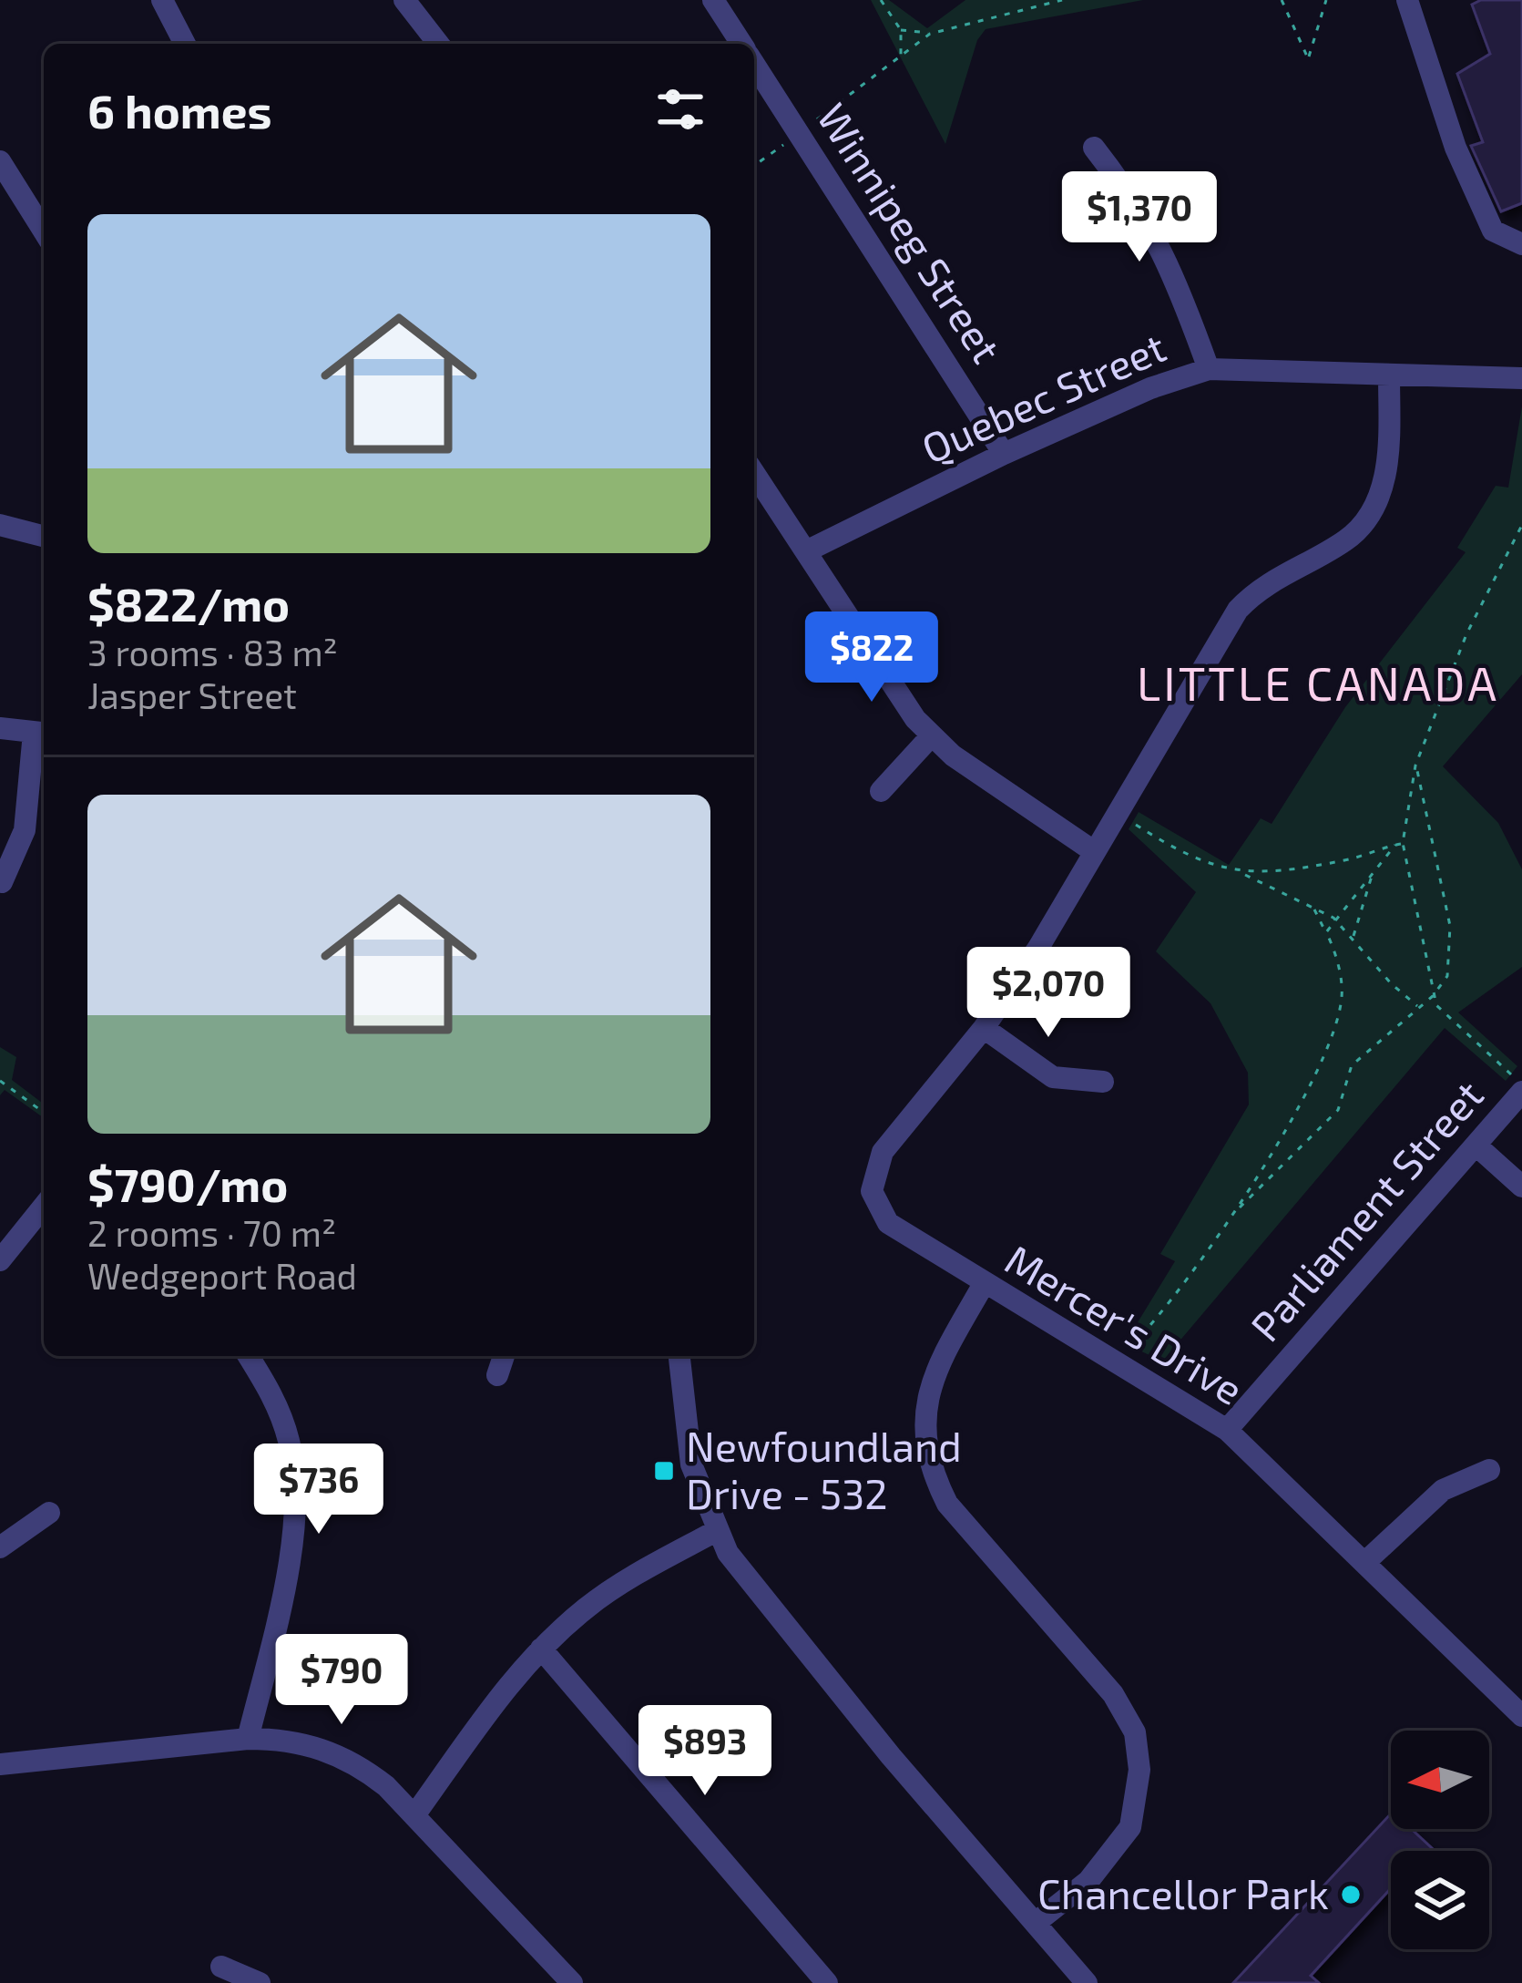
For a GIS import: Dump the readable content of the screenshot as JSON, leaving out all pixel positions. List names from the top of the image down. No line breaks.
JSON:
{"streets":{"street":["Winnipeg Street","Quebec Street","Parliament Street","Mercer's Drive"]},"crossings":[["Winnipeg Street","Quebec Street"],["Parliament Street","Mercer's Drive"]],"districts":["LITTLE CANADA"],"places":{"transit":["Newfoundland Drive - 532"],"other":["Chancellor Park"]},"north":"left","page":{"heading":"6 homes","price":["$1,370","$822","$2,070","$736","$790","$893"],"list":[{"name":"$822/mo","note":"3 rooms · 83 m² · Jasper Street"},{"name":"$790/mo","note":"2 rooms · 70 m² · Wedgeport Road"}]}}
